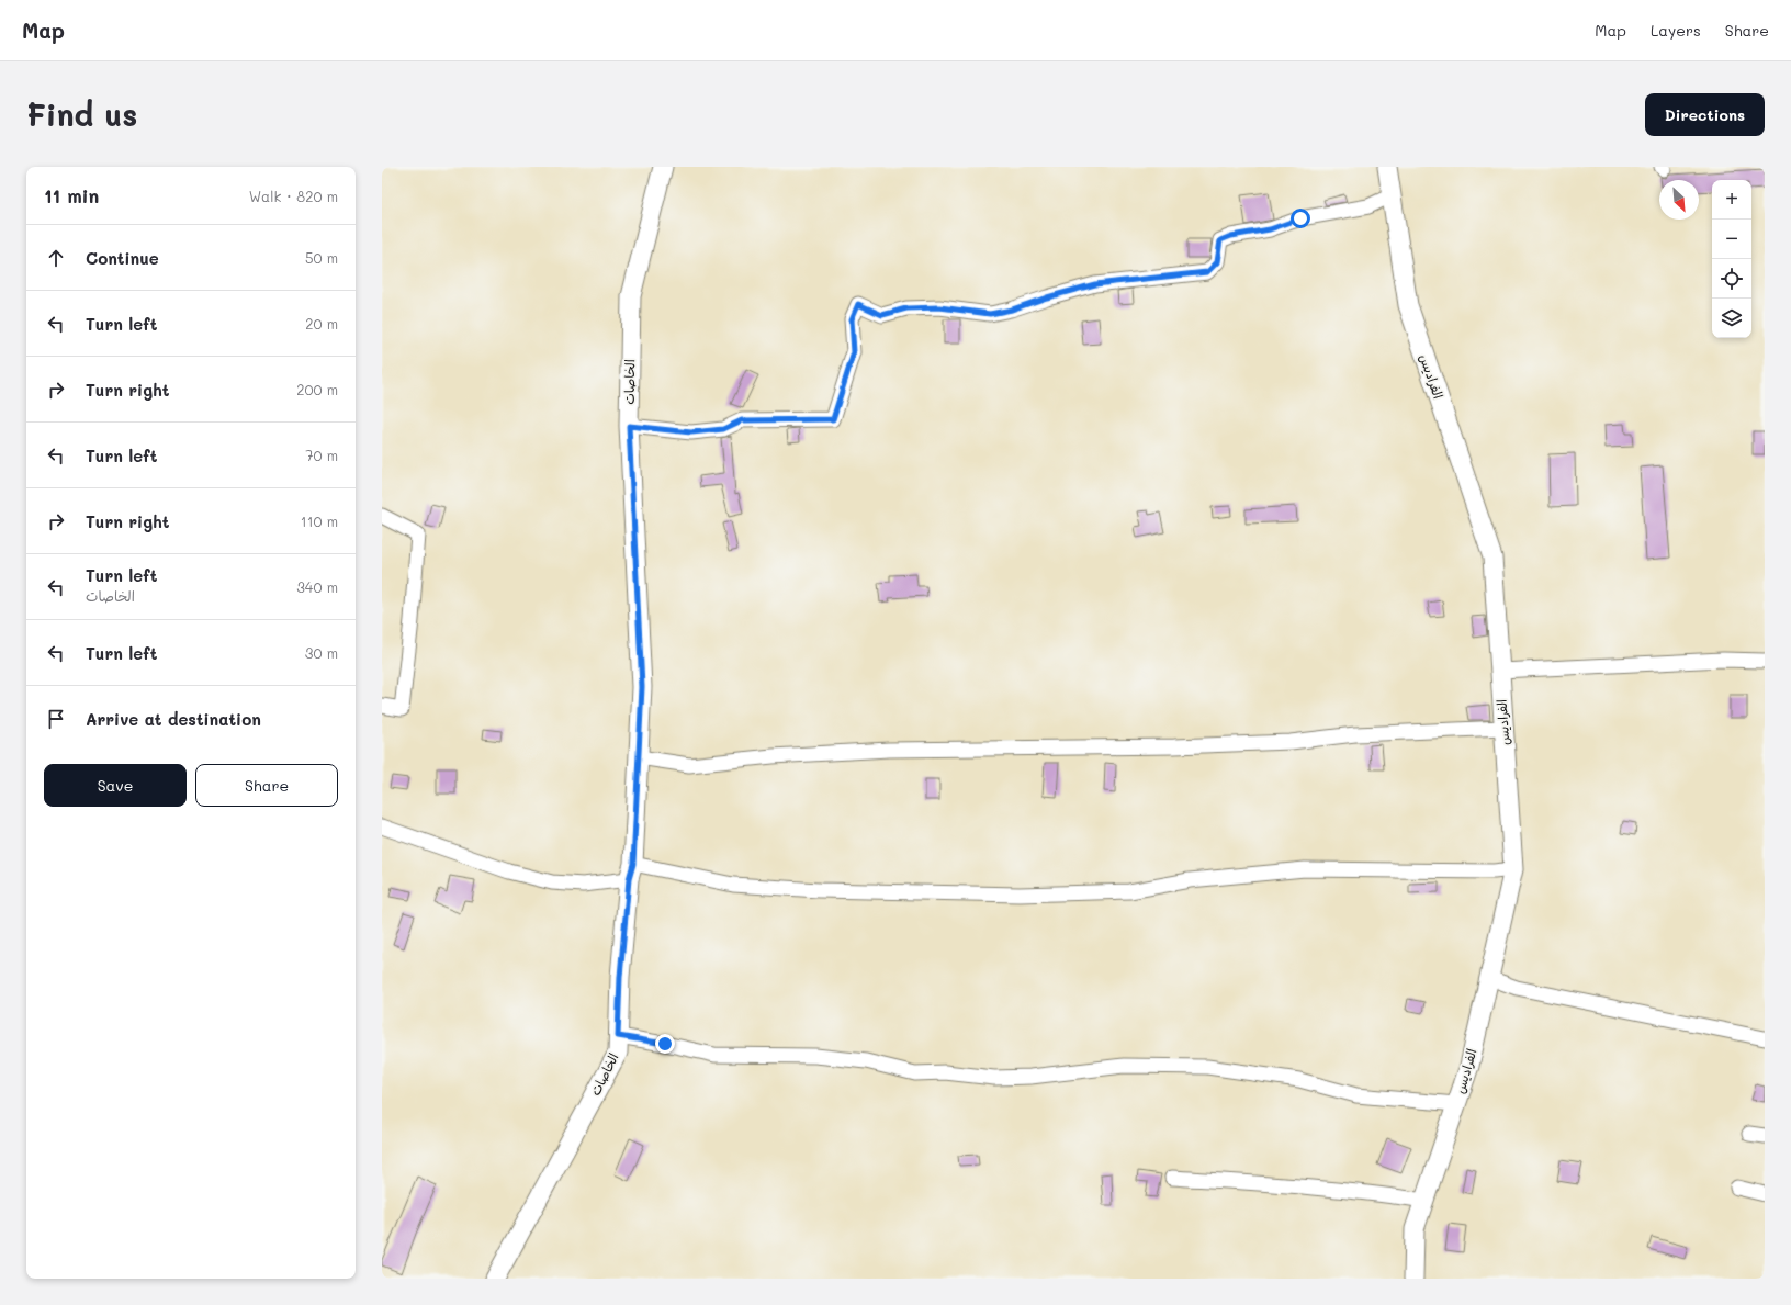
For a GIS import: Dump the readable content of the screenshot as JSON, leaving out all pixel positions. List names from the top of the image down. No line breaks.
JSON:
{"streets":{"street":["الفراديس","الخاصات"]},"north":"bottom right","page":{"header":"Map","nav":["Map","Layers","Share"],"buttons":["Directions",["Save","Share"]],"title":"Find us","heading":["11 min","Walk · 820 m"],"map_buttons":["+","−"],"list":[["Continue","50 m"],["Turn left","20 m"],["Turn right","200 m"],["Turn left","70 m"],["Turn right","110 m"],["Turn left","الخاصات","340 m"],["Turn left","30 m"],"Arrive at destination"]}}
